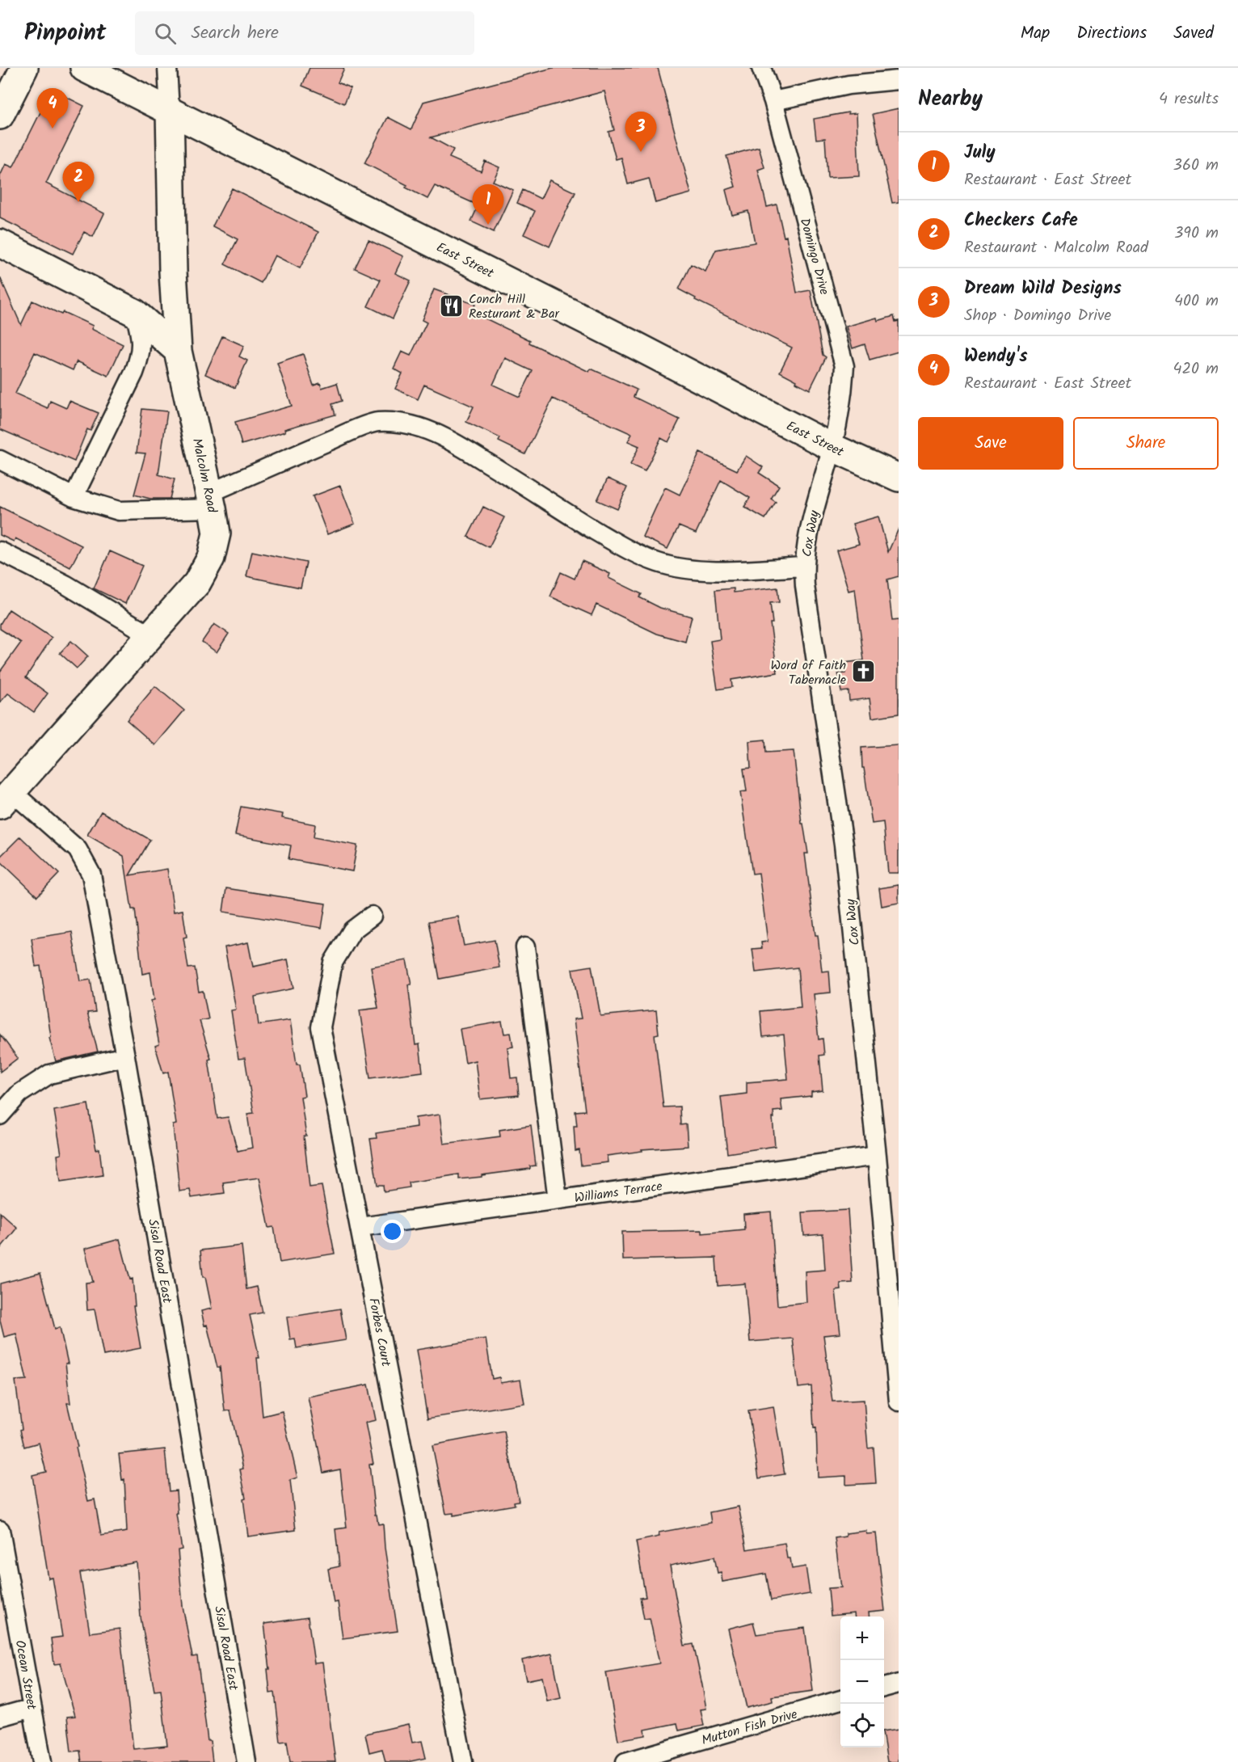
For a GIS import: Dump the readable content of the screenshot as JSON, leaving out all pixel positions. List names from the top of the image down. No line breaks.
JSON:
{"streets":{"street":["Domingo Drive","East Street","Malcolm Road","Cox Way","Williams Terrace","Sisal Road East","Forbes Court","Ocean Street","Mutton Fish Drive"]},"crossings":[["Domingo Drive","East Street"],["Domingo Drive","Cox Way"],["East Street","Malcolm Road"],["East Street","Cox Way"],["Malcolm Road","Sisal Road East"],["Cox Way","Williams Terrace"],["Williams Terrace","Forbes Court"]],"places":{"restaurant":["Conch Hill Resturant & Bar"],"church":["Word of Faith Tabernacle"]},"page":{"header":"Pinpoint","search":"Search here","nav":["Map","Directions","Saved"],"heading":["Nearby","4 results"],"pins":["4","3","2","1"],"list":[{"mark":"1","name":"July","note":"Restaurant · East Street","value":"360 m"},{"mark":"2","name":"Checkers Cafe","note":"Restaurant · Malcolm Road","value":"390 m"},{"mark":"3","name":"Dream Wild Designs","note":"Shop · Domingo Drive","value":"400 m"},{"mark":"4","name":"Wendy's","note":"Restaurant · East Street","value":"420 m"}],"buttons":["Save","Share"],"map_buttons":["+","−"]}}
